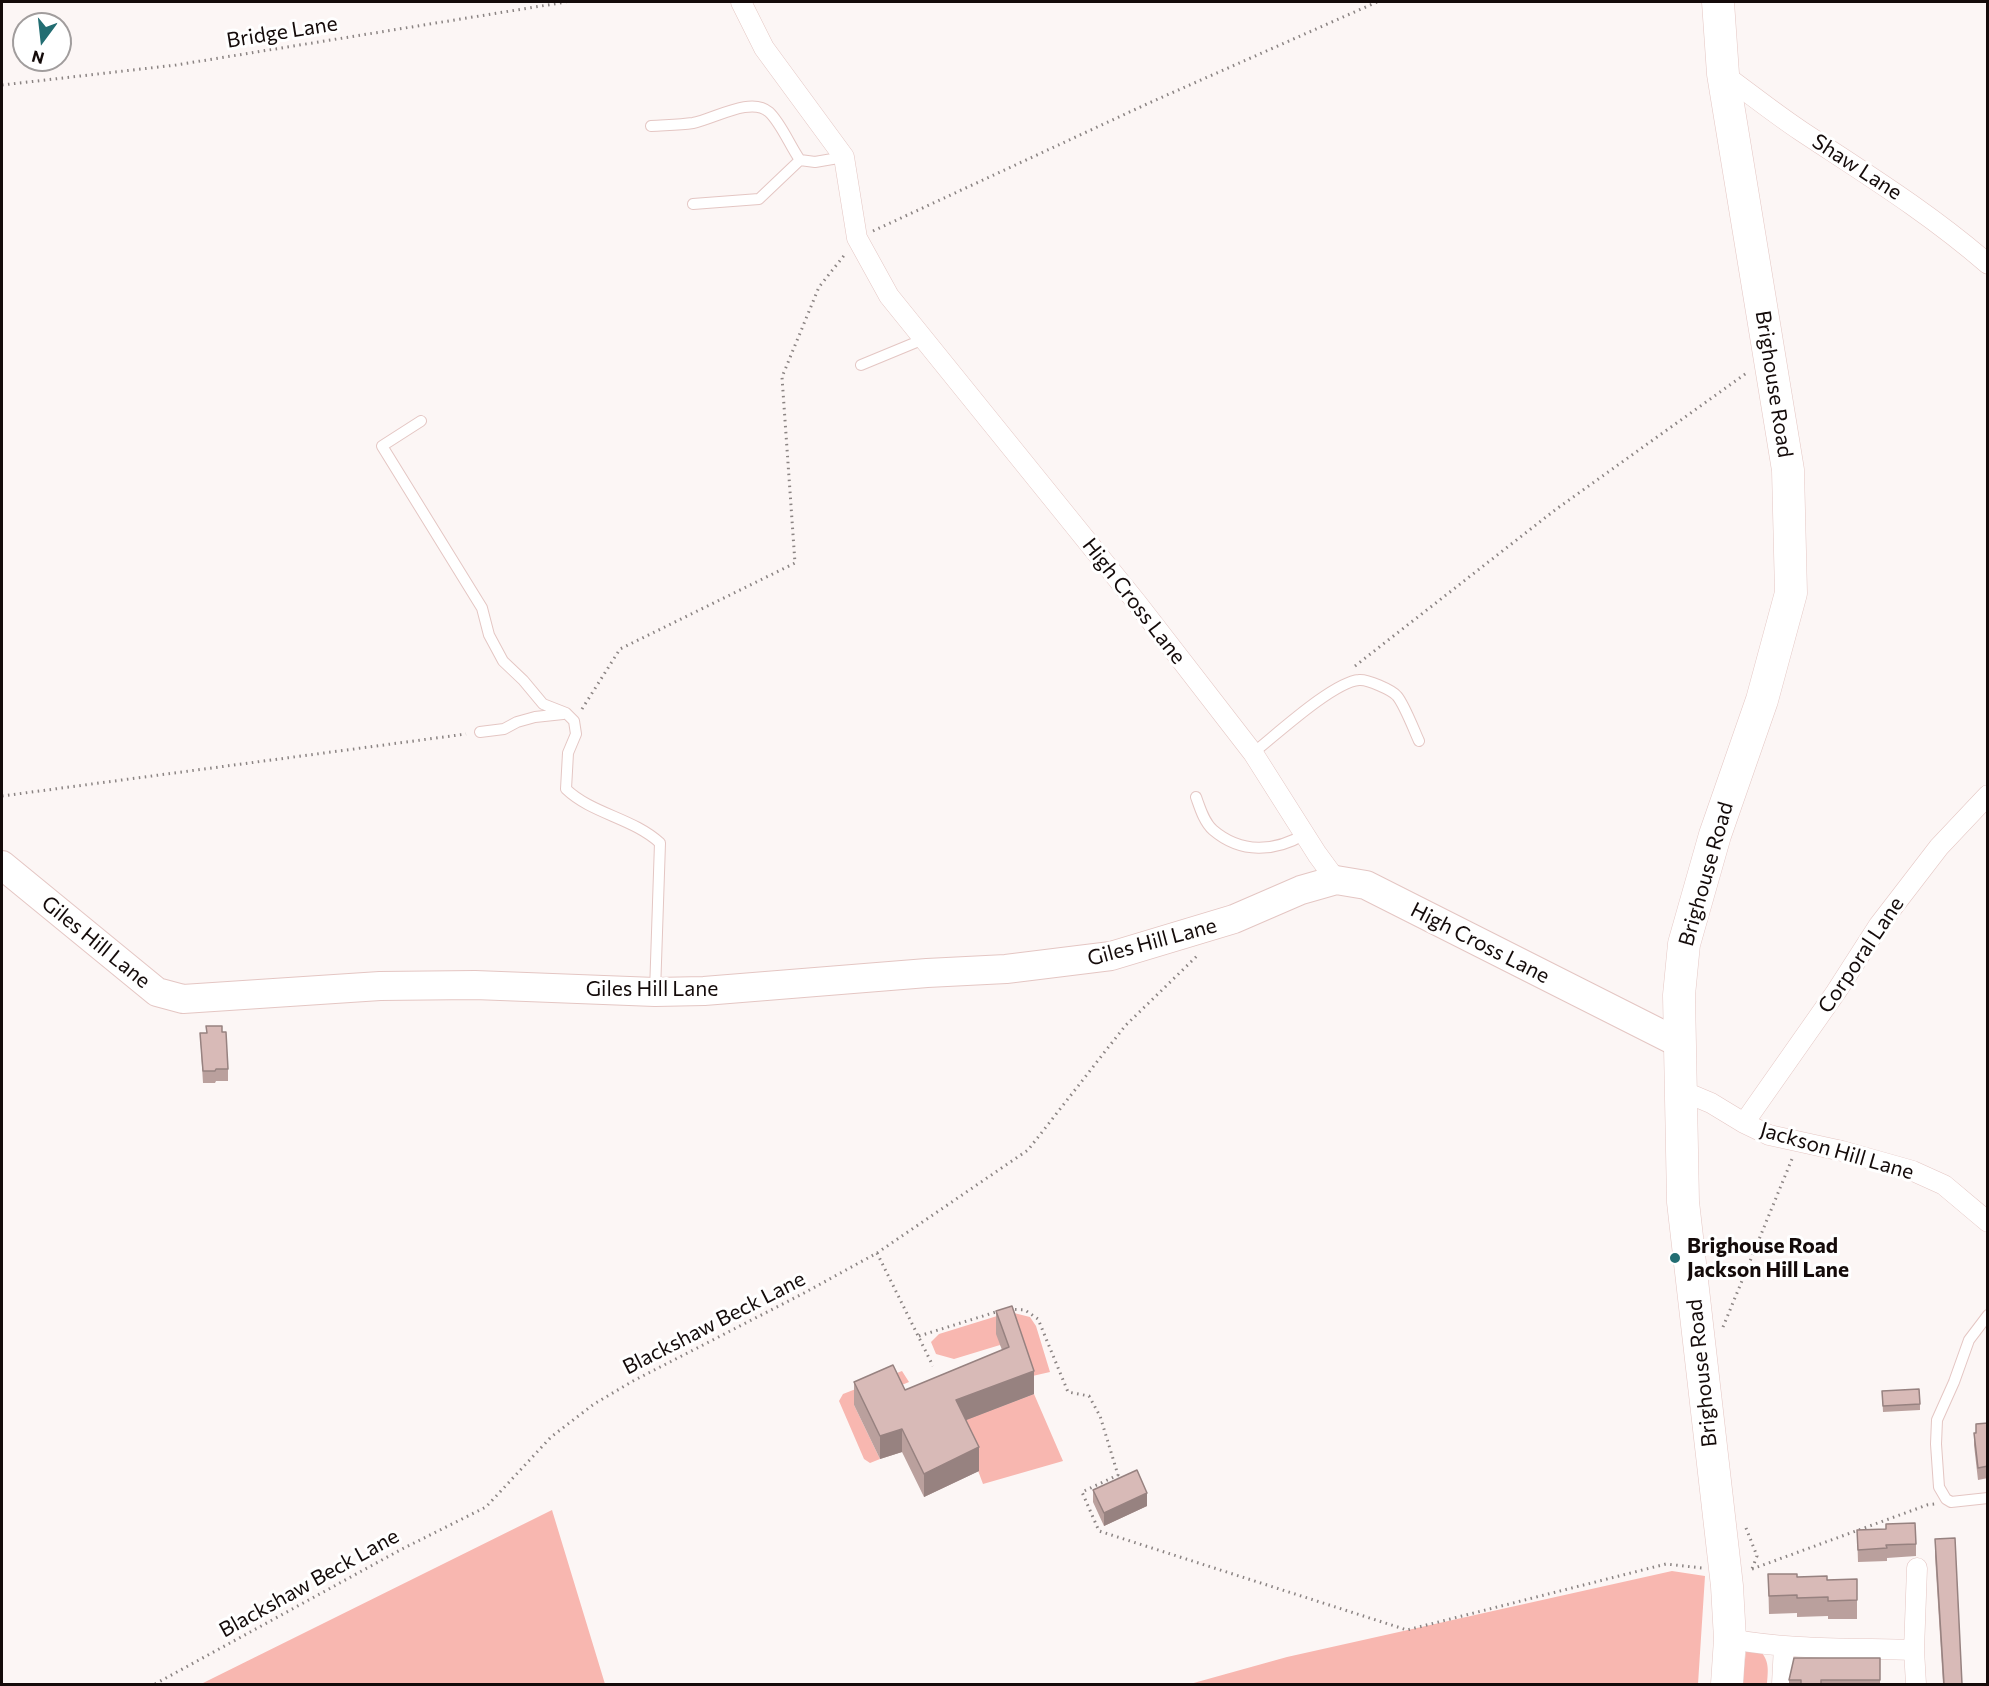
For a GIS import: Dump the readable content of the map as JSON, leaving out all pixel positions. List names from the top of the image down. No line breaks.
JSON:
{"streets":{"main road":["Brighouse Road"],"street":["Shaw Lane","High Cross Lane","Giles Hill Lane","Corporal Lane","Jackson Hill Lane"],"path":["Bridge Lane","Blackshaw Beck Lane"]},"crossings":[["Shaw Lane","Brighouse Road"],["Brighouse Road","High Cross Lane"],["Brighouse Road","Jackson Hill Lane"],["High Cross Lane","Giles Hill Lane"],["Corporal Lane","Jackson Hill Lane"]],"places":["Brighouse Road Jackson Hill Lane"],"north":"bottom"}
